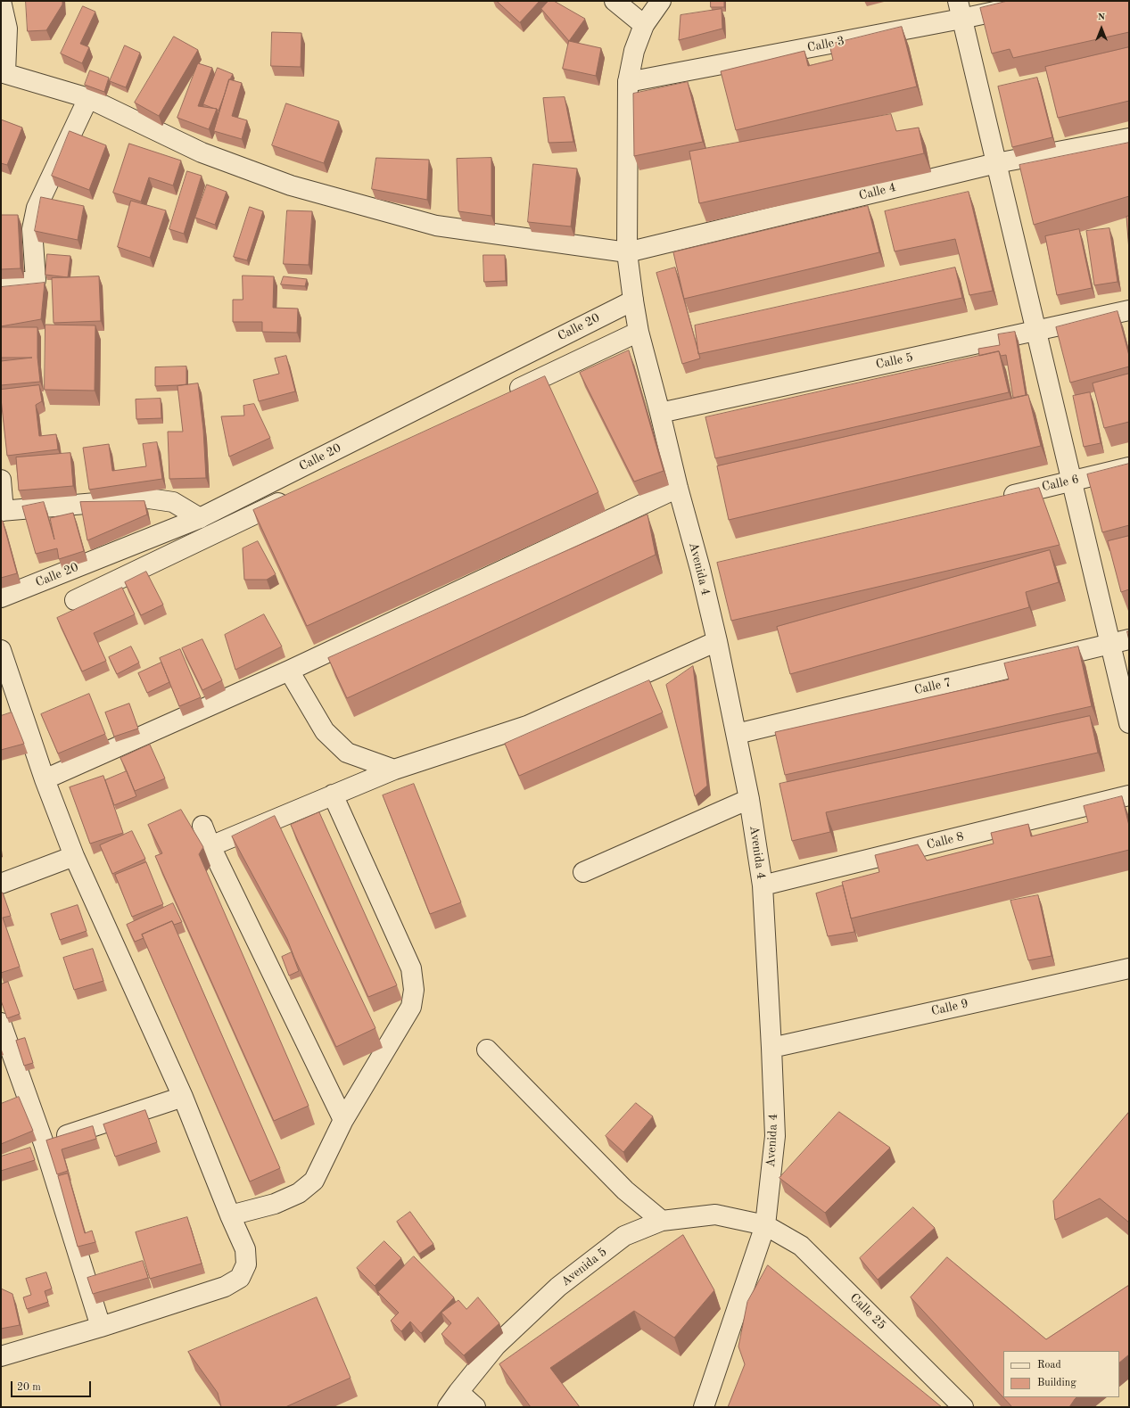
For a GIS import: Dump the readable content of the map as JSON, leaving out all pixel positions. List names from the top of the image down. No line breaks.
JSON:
{"streets":{"street":["Calle 3","Calle 4","Calle 20","Calle 5","Calle 6","Avenida 4","Calle 7","Calle 8","Calle 9","Avenida 5","Calle 25"]},"crossings":[["Calle 3","Avenida 4"],["Calle 4","Avenida 4"],["Calle 20","Avenida 4"],["Calle 5","Avenida 4"],["Avenida 4","Calle 7"],["Avenida 4","Calle 8"],["Avenida 4","Calle 9"],["Avenida 4","Avenida 5"],["Avenida 4","Calle 25"],["Avenida 5","Calle 25"]],"legend":["Road","Building"],"scale_bar":"20 m","north":"top"}
